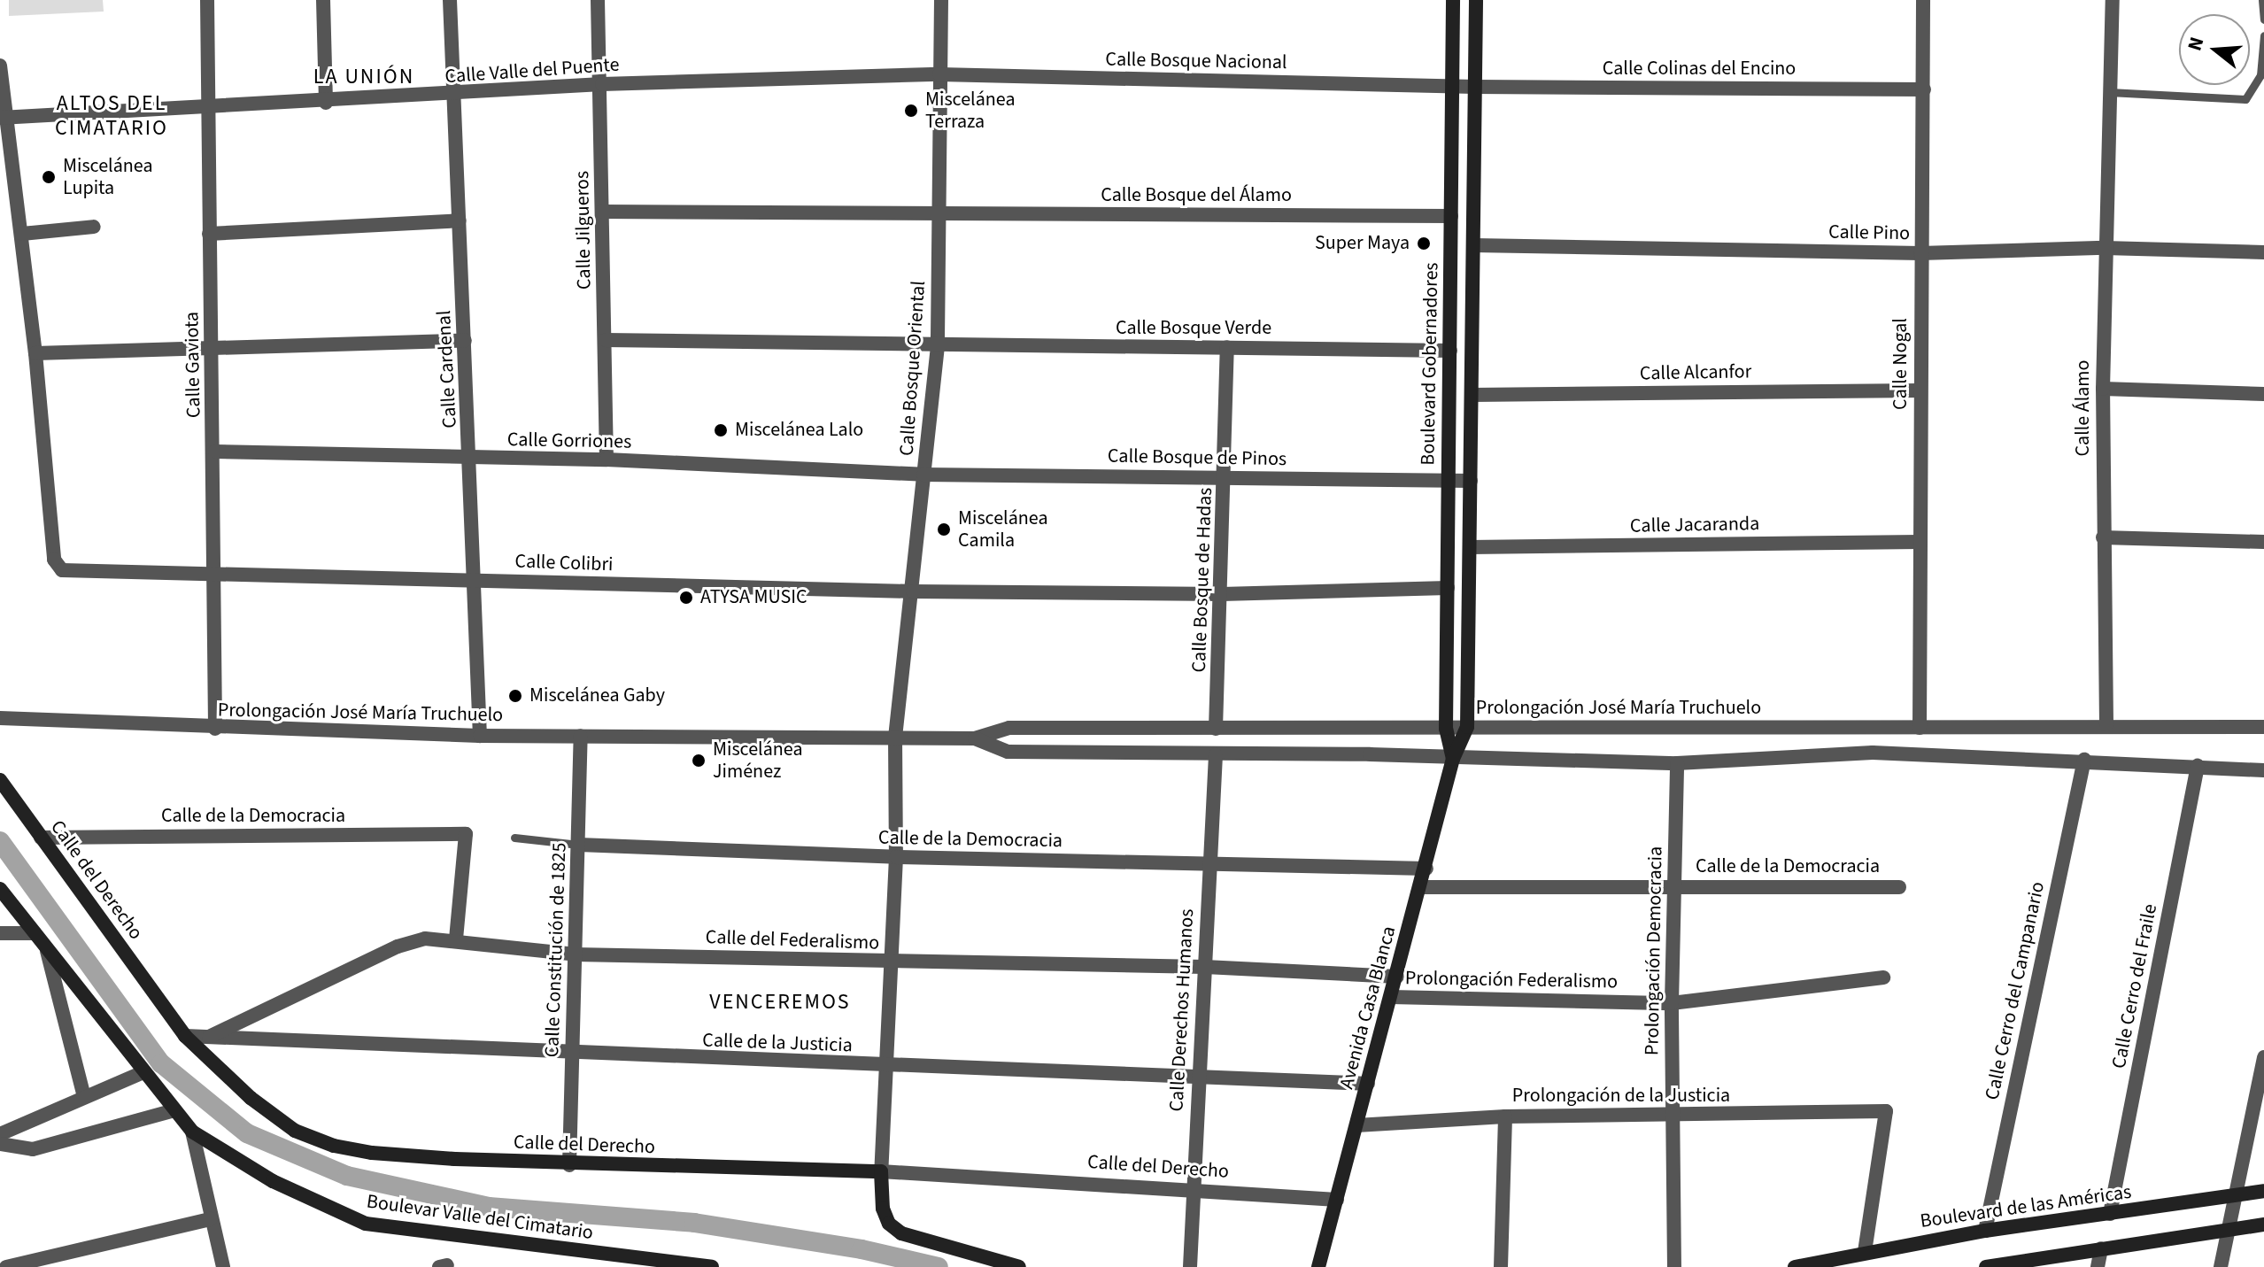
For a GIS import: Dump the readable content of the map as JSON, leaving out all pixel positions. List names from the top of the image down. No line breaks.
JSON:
{"streets":{"main road":["Boulevard Gobernadores","Calle del Derecho","Avenida Casa Blanca","Boulevard de las Américas","Boulevar Valle del Cimatario"],"street":["Calle Bosque Nacional","Calle Colinas del Encino","Calle Valle del Puente","Calle Bosque del Álamo","Calle Jilgueros","Calle Pino","Calle Bosque Verde","Calle Nogal","Calle Gaviota","Calle Bosque Oriental","Calle Cardenal","Calle Alcanfor","Calle Álamo","Calle Gorriones","Calle Bosque de Pinos","Calle Jacaranda","Calle Colibri","Calle Bosque de Hadas","Prolongación José María Truchuelo","Calle de la Democracia","Calle del Federalismo","Calle Constitución de 1825","Prolongación Democracia","Prolongación Federalismo","Calle Cerro del Fraile","Calle Cerro del Campanario","Calle Derechos Humanos","Calle de la Justicia","Prolongación de la Justicia"]},"crossings":[["Calle Bosque Nacional","Calle Valle del Puente"],["Calle Bosque Nacional","Boulevard Gobernadores"],["Calle Bosque Nacional","Calle Bosque Oriental"],["Calle Colinas del Encino","Calle Nogal"],["Calle Valle del Puente","Calle Jilgueros"],["Calle Valle del Puente","Calle Gaviota"],["Calle Valle del Puente","Calle Bosque Oriental"],["Calle Valle del Puente","Calle Cardenal"],["Calle Bosque del Álamo","Calle Jilgueros"],["Calle Bosque del Álamo","Boulevard Gobernadores"],["Calle Bosque del Álamo","Calle Bosque Oriental"],["Calle Jilgueros","Calle Bosque Verde"],["Calle Jilgueros","Calle Gorriones"],["Calle Pino","Calle Nogal"],["Calle Pino","Calle Álamo"],["Calle Bosque Verde","Boulevard Gobernadores"],["Calle Bosque Verde","Calle Bosque Oriental"],["Calle Bosque Verde","Calle Bosque de Hadas"],["Boulevard Gobernadores","Calle Bosque de Pinos"],["Boulevard Gobernadores","Calle Colibri"],["Boulevard Gobernadores","Prolongación José María Truchuelo"],["Boulevard Gobernadores","Avenida Casa Blanca"],["Calle Nogal","Calle Alcanfor"],["Calle Nogal","Calle Jacaranda"],["Calle Nogal","Prolongación José María Truchuelo"],["Calle Gaviota","Calle Gorriones"],["Calle Gaviota","Calle Colibri"],["Calle Gaviota","Prolongación José María Truchuelo"],["Calle Bosque Oriental","Calle Gorriones"],["Calle Bosque Oriental","Calle Bosque de Pinos"],["Calle Bosque Oriental","Calle Colibri"],["Calle Bosque Oriental","Prolongación José María Truchuelo"],["Calle Bosque Oriental","Calle de la Democracia"],["Calle Bosque Oriental","Calle del Derecho"],["Calle Bosque Oriental","Calle del Federalismo"],["Calle Bosque Oriental","Calle de la Justicia"],["Calle Cardenal","Calle Gorriones"],["Calle Cardenal","Calle Colibri"],["Calle Cardenal","Prolongación José María Truchuelo"],["Calle Álamo","Prolongación José María Truchuelo"],["Calle Gorriones","Calle Bosque de Pinos"],["Calle Bosque de Pinos","Calle Bosque de Hadas"],["Calle Colibri","Calle Bosque de Hadas"],["Calle Bosque de Hadas","Prolongación José María Truchuelo"],["Prolongación José María Truchuelo","Calle Constitución de 1825"],["Prolongación José María Truchuelo","Prolongación Democracia"],["Prolongación José María Truchuelo","Calle Cerro del Campanario"],["Prolongación José María Truchuelo","Avenida Casa Blanca"],["Prolongación José María Truchuelo","Calle Derechos Humanos"],["Calle de la Democracia","Calle del Derecho"],["Calle de la Democracia","Calle del Federalismo"],["Calle de la Democracia","Calle Constitución de 1825"],["Calle de la Democracia","Prolongación Democracia"],["Calle de la Democracia","Avenida Casa Blanca"],["Calle de la Democracia","Calle Derechos Humanos"],["Calle del Derecho","Calle Constitución de 1825"],["Calle del Derecho","Avenida Casa Blanca"],["Calle del Derecho","Calle Derechos Humanos"],["Calle del Derecho","Calle de la Justicia"],["Calle del Federalismo","Calle Constitución de 1825"],["Calle del Federalismo","Avenida Casa Blanca"],["Calle del Federalismo","Calle Derechos Humanos"],["Calle del Federalismo","Calle de la Justicia"],["Calle Constitución de 1825","Calle de la Justicia"],["Prolongación Democracia","Prolongación Federalismo"],["Prolongación Democracia","Prolongación de la Justicia"],["Prolongación Federalismo","Avenida Casa Blanca"],["Calle Cerro del Fraile","Boulevard de las Américas"],["Calle Cerro del Campanario","Boulevard de las Américas"],["Avenida Casa Blanca","Calle de la Justicia"],["Avenida Casa Blanca","Prolongación de la Justicia"],["Calle Derechos Humanos","Calle de la Justicia"],["Prolongación de la Justicia","Boulevard de las Américas"]],"districts":["LA UNIÓN","ALTOS DEL CIMATARIO","VENCEREMOS"],"places":["Miscelánea Terraza","Miscelánea Lupita","Super Maya","Miscelánea Lalo","Miscelánea Camila","ATYSA MUSIC","Miscelánea Gaby","Miscelánea Jiménez"],"north":"left"}
